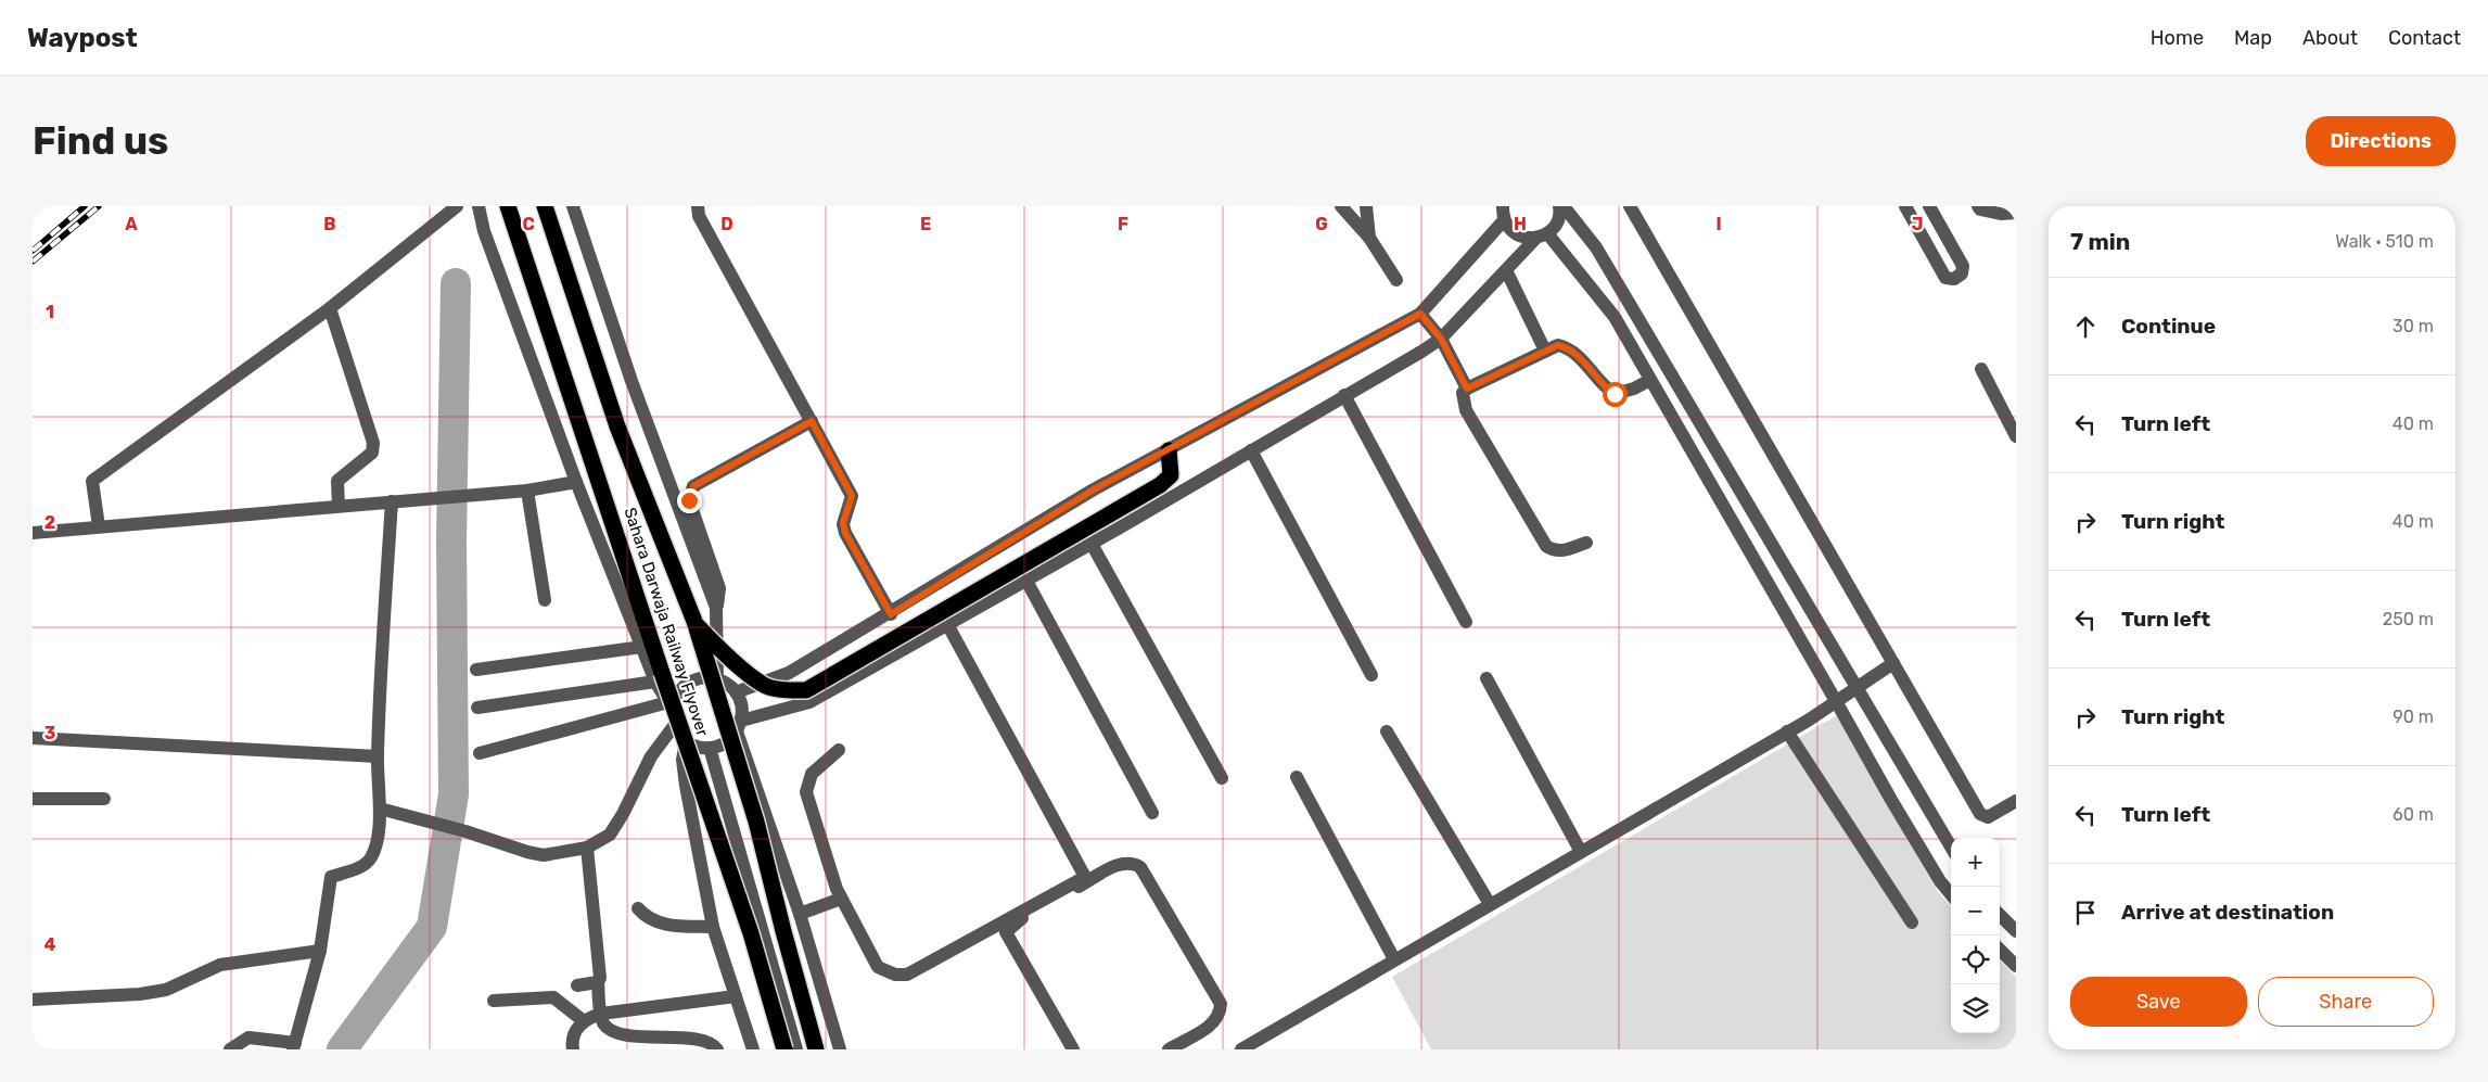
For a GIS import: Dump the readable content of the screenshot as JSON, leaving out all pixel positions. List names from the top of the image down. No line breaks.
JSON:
{"streets":{"highway":["Sahara Darwaja Railway Flyover"]},"page":{"header":"Waypost","nav":["Home","Map","About","Contact"],"buttons":["Directions",["Save","Share"]],"title":"Find us","heading":["7 min","Walk · 510 m"],"list":[["Continue","30 m"],["Turn left","40 m"],["Turn right","40 m"],["Turn left","250 m"],["Turn right","90 m"],["Turn left","60 m"],"Arrive at destination"],"map_buttons":["+","−"]},"grid":{"columns":["A","B","C","D","E","F","G","H","I","J"],"rows":["1","2","3","4"]}}
